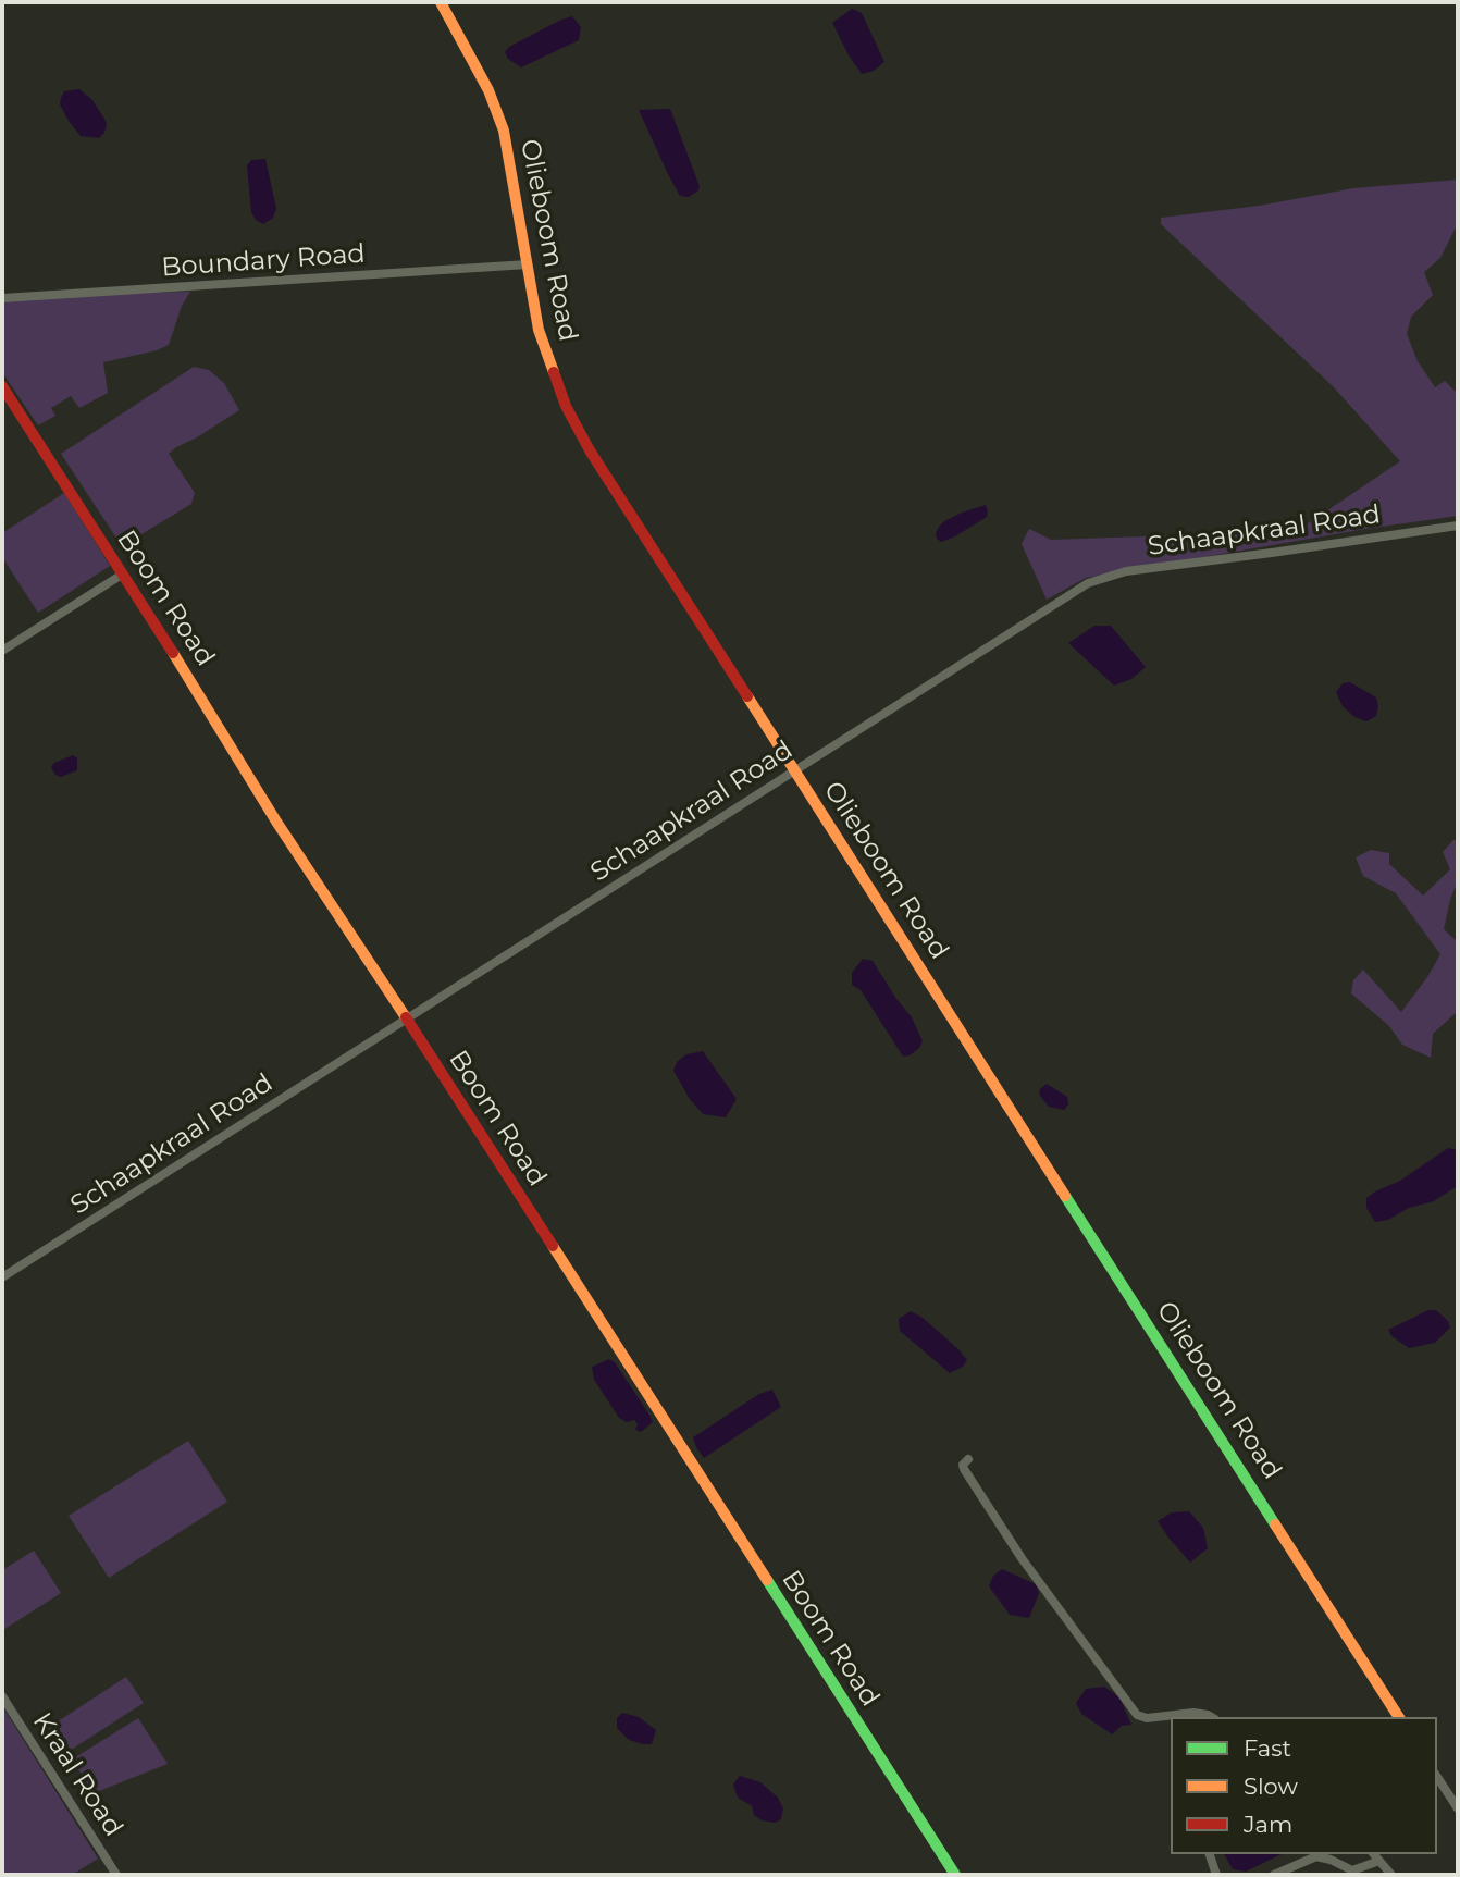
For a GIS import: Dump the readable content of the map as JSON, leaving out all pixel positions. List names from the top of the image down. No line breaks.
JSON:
{"streets":{"street":["Olieboom Road","Boundary Road","Schaapkraal Road","Boom Road","Kraal Road"]},"crossings":[["Olieboom Road","Boundary Road"],["Olieboom Road","Schaapkraal Road"],["Schaapkraal Road","Boom Road"]],"legend":["Fast","Slow","Jam"]}
